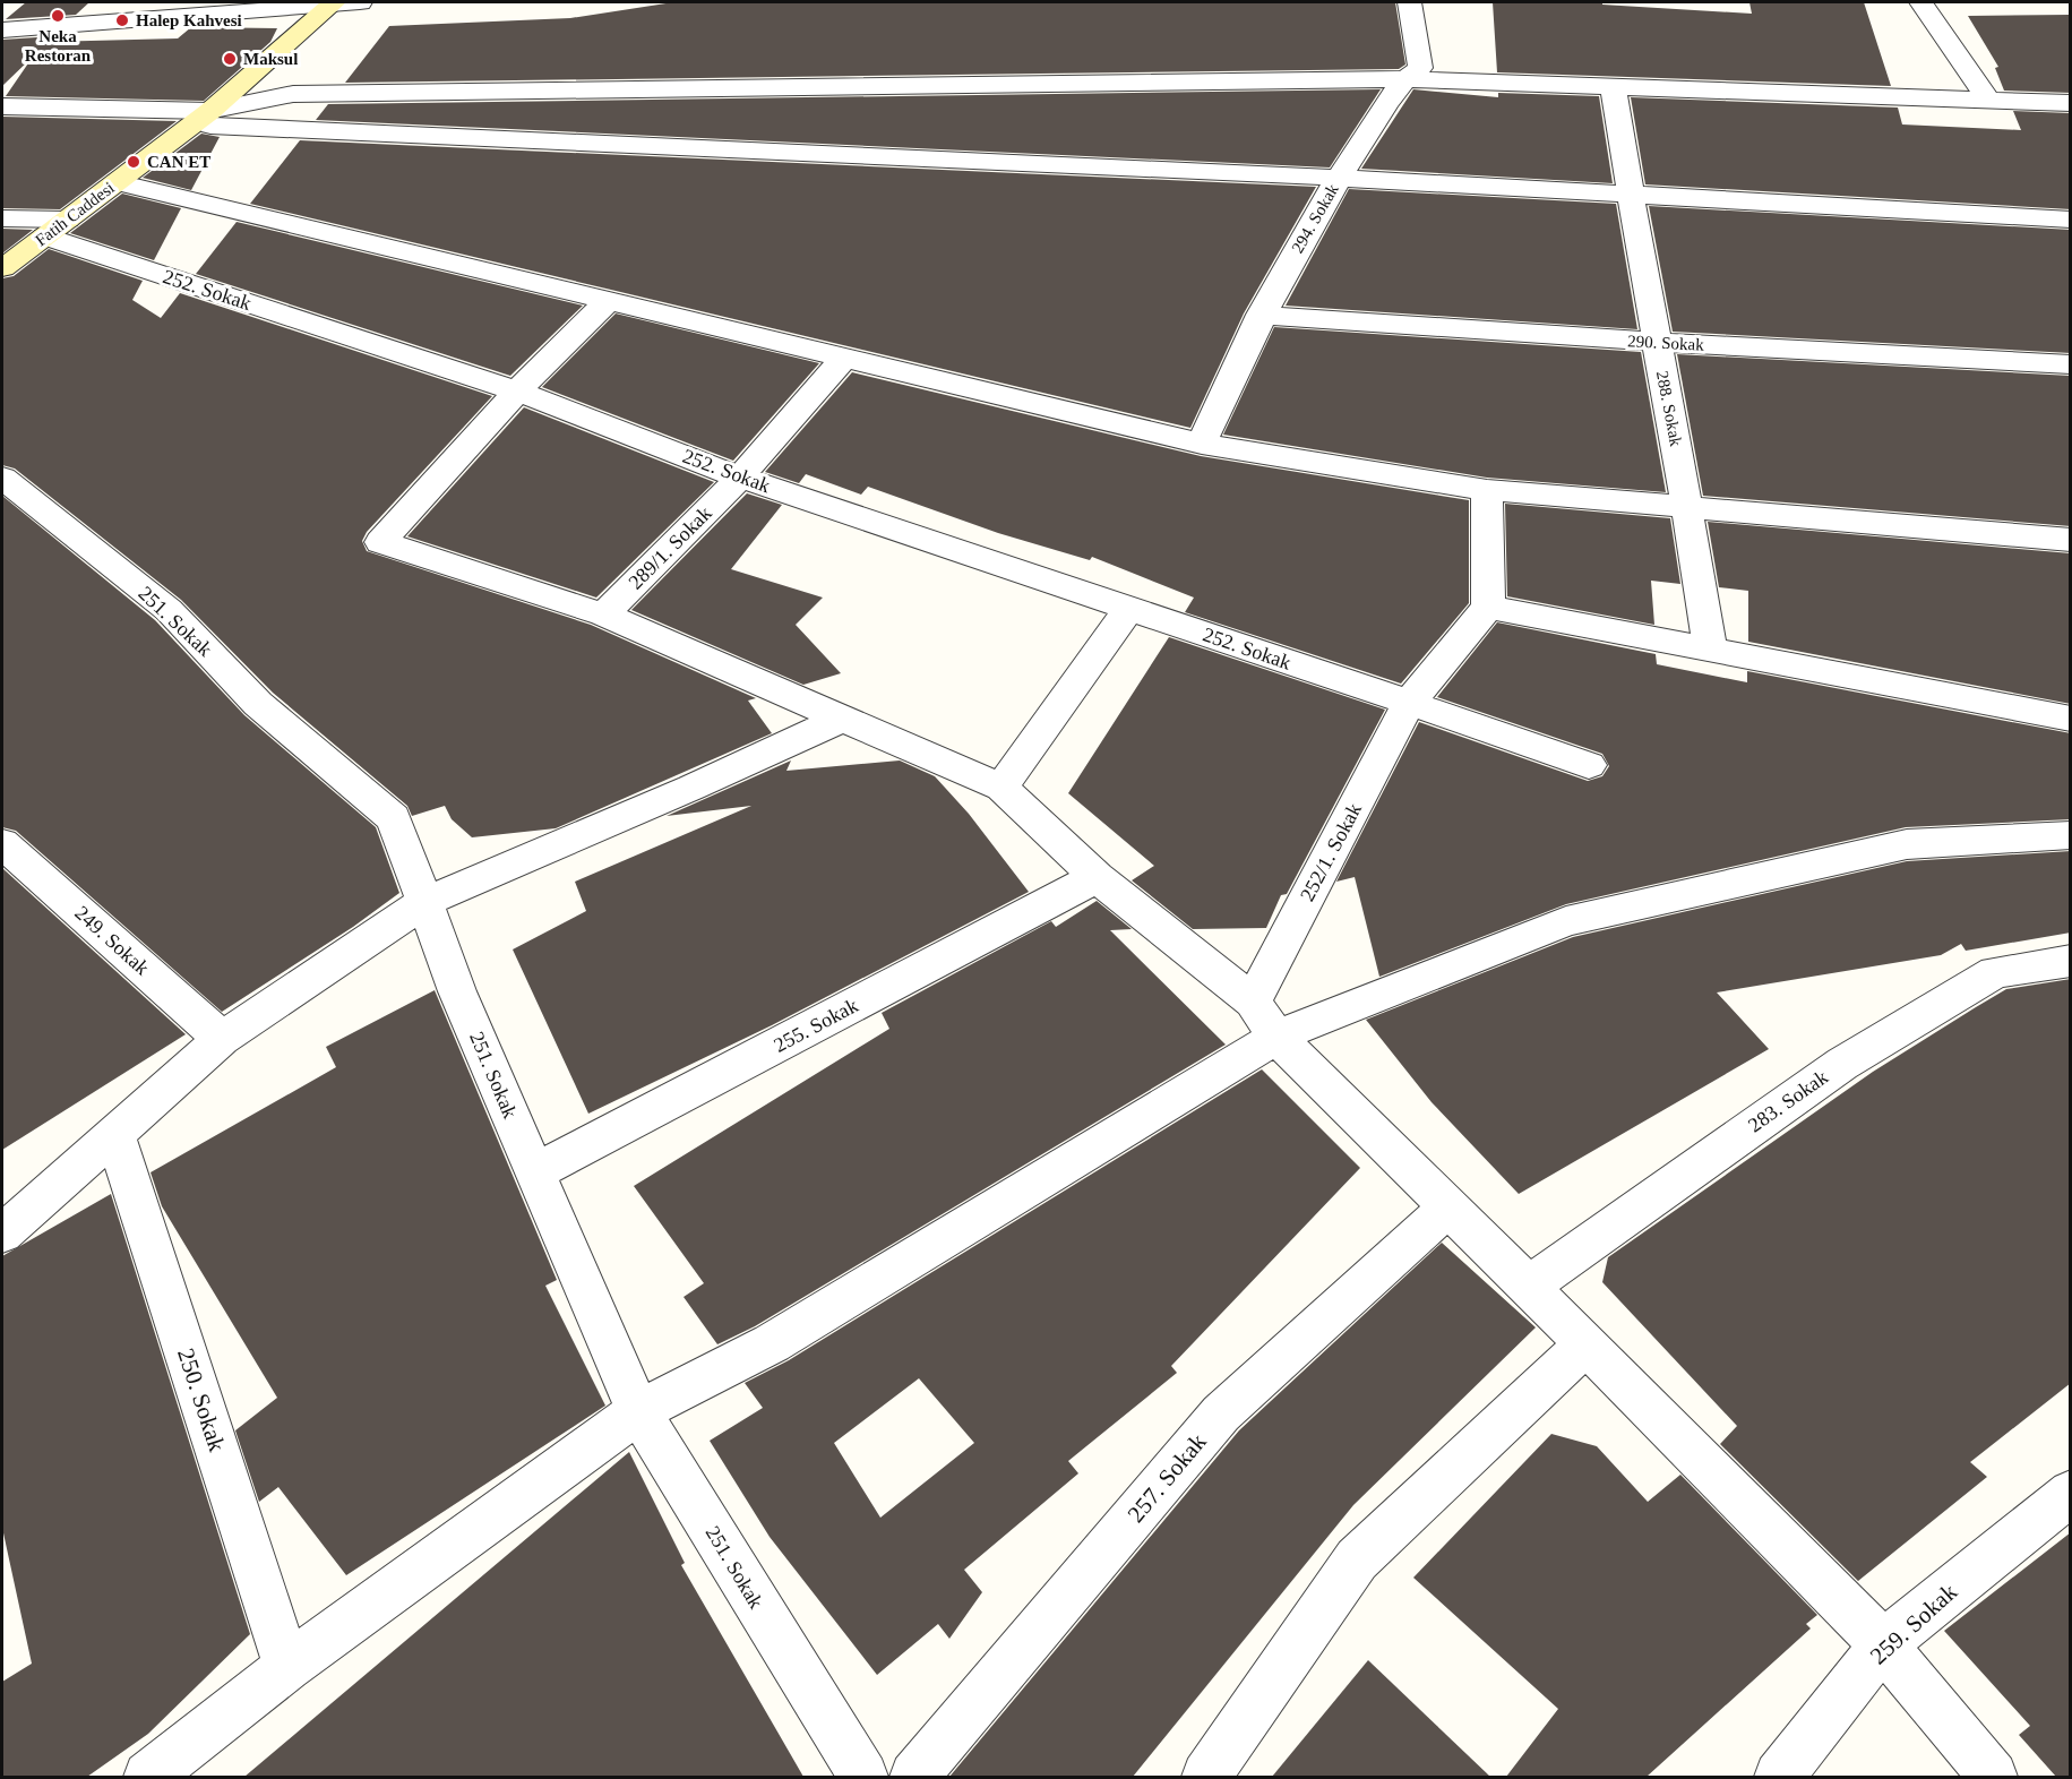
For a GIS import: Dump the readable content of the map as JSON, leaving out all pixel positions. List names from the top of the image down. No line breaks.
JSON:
{"streets":{"main road":["Fatih Caddesi"],"street":["294. Sokak","252. Sokak","290. Sokak","288. Sokak","289/1. Sokak","251. Sokak","252/1. Sokak","249. Sokak","255. Sokak","283. Sokak","250. Sokak","257. Sokak","259. Sokak"]},"crossings":[["Fatih Caddesi","252. Sokak"],["294. Sokak","290. Sokak"],["252. Sokak","289/1. Sokak"],["252. Sokak","252/1. Sokak"],["290. Sokak","288. Sokak"],["251. Sokak","255. Sokak"]],"places":["Neka Restoran","Halep Kahvesi","Maksul","CAN ET"]}
